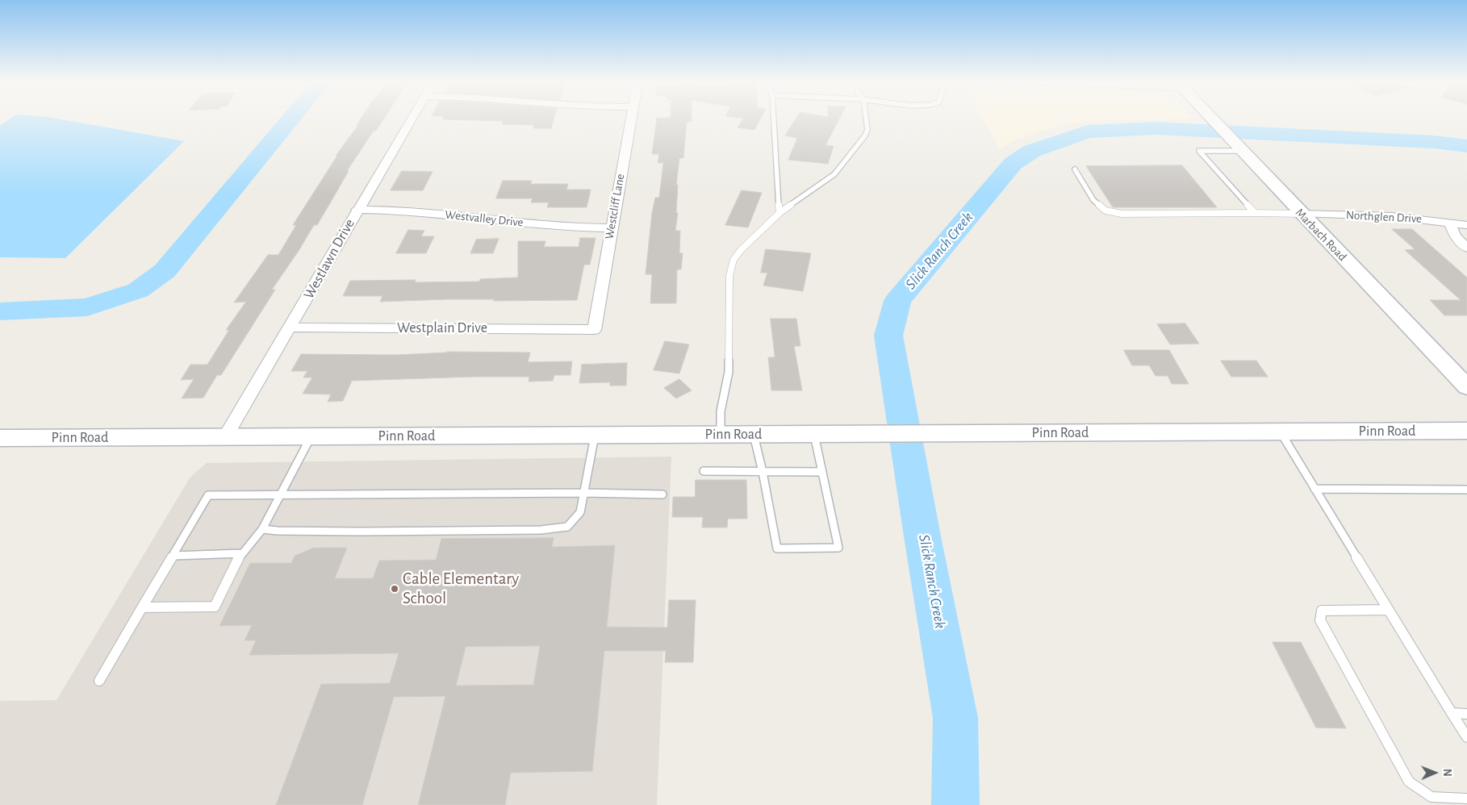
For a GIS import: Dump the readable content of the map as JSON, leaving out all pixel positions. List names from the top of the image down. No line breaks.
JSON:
{"streets":{"street":["Westcliff Lane","Northglen Drive","Westvalley Drive","Marbach Road","Westlawn Drive","Westplain Drive","Pinn Road"]},"crossings":[["Westcliff Lane","Westvalley Drive"],["Westcliff Lane","Westplain Drive"],["Northglen Drive","Marbach Road"],["Westvalley Drive","Westlawn Drive"],["Westlawn Drive","Westplain Drive"],["Westlawn Drive","Pinn Road"]],"water":["Slick Ranch Creek"],"places":["Cable Elementary School"],"north":"right"}
